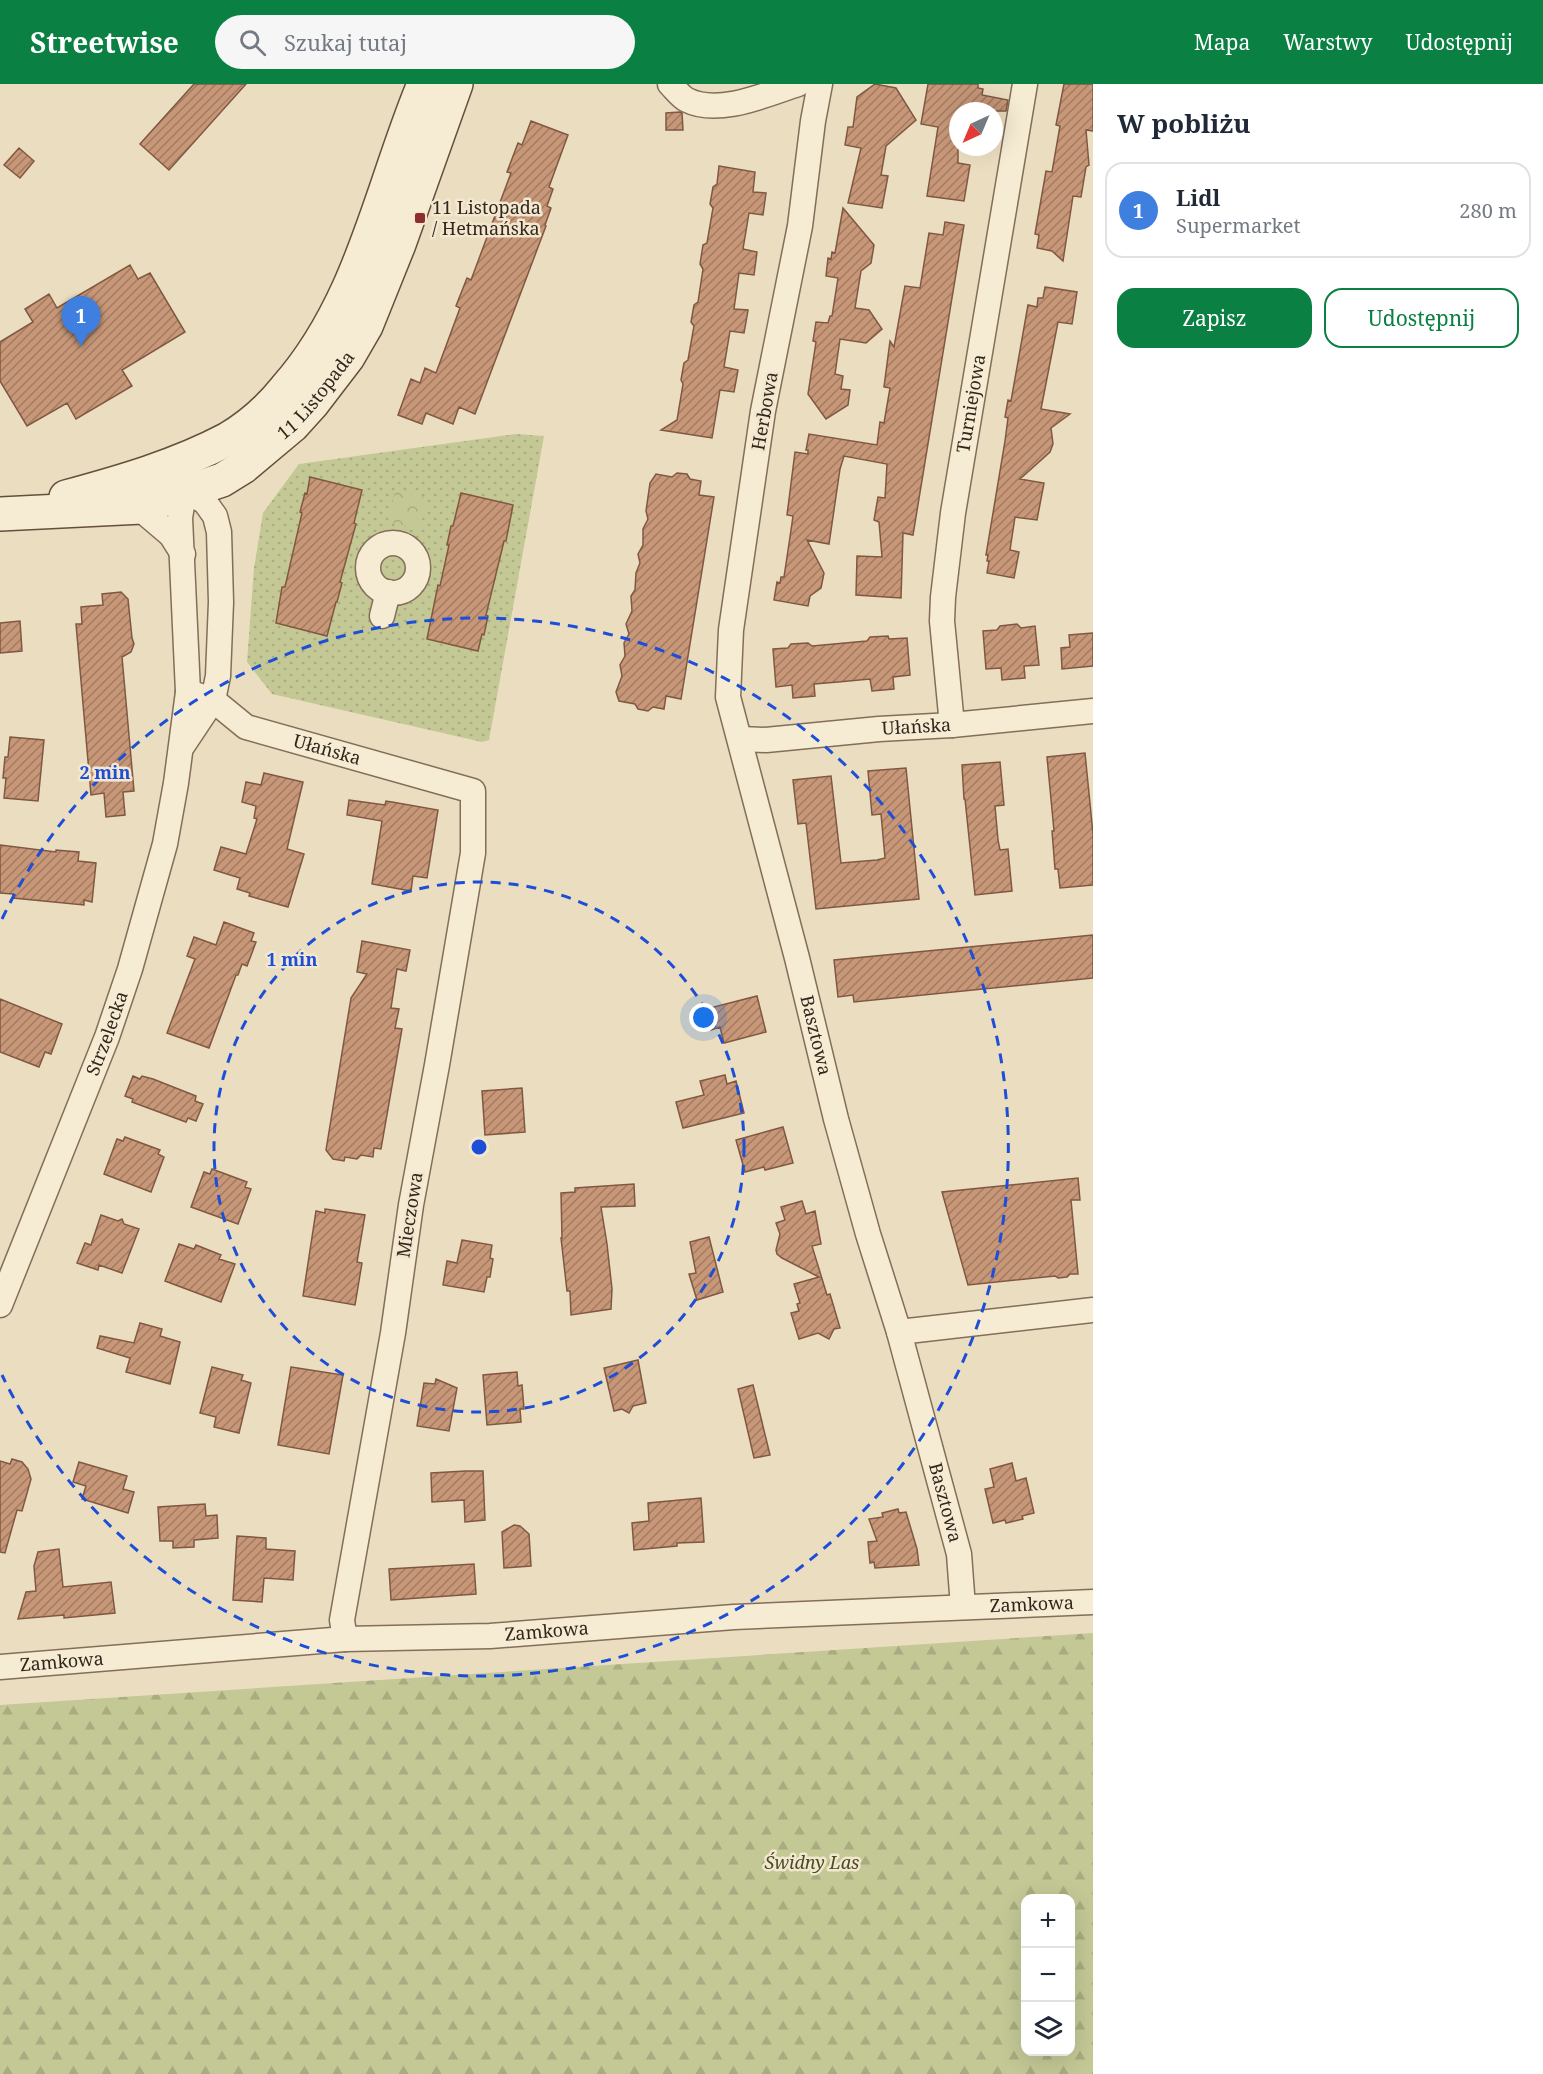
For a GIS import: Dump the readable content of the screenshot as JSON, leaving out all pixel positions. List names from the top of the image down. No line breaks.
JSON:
{"streets":{"street":["11 Listopada","Turniejowa","Herbowa","Ułańska","Strzelecka","Basztowa","Mieczowa","Zamkowa"]},"crossings":[["11 Listopada","Strzelecka"],["Turniejowa","Ułańska"],["Herbowa","Ułańska"],["Herbowa","Basztowa"],["Ułańska","Strzelecka"],["Ułańska","Basztowa"],["Ułańska","Mieczowa"],["Basztowa","Zamkowa"],["Mieczowa","Zamkowa"]],"parks":["Świdny Las"],"places":{"transit":["11 Listopada / Hetmańska"]},"north":"bottom left","page":{"header":"Streetwise","search":"Szukaj tutaj","nav":["Mapa","Warstwy","Udostępnij"],"heading":"W pobliżu","list":[{"mark":"1","name":"Lidl","note":"Supermarket","value":"280 m"}],"buttons":["Zapisz","Udostępnij"],"pins":"1","map_buttons":["+","−"]},"rings":["2 min","1 min"]}
